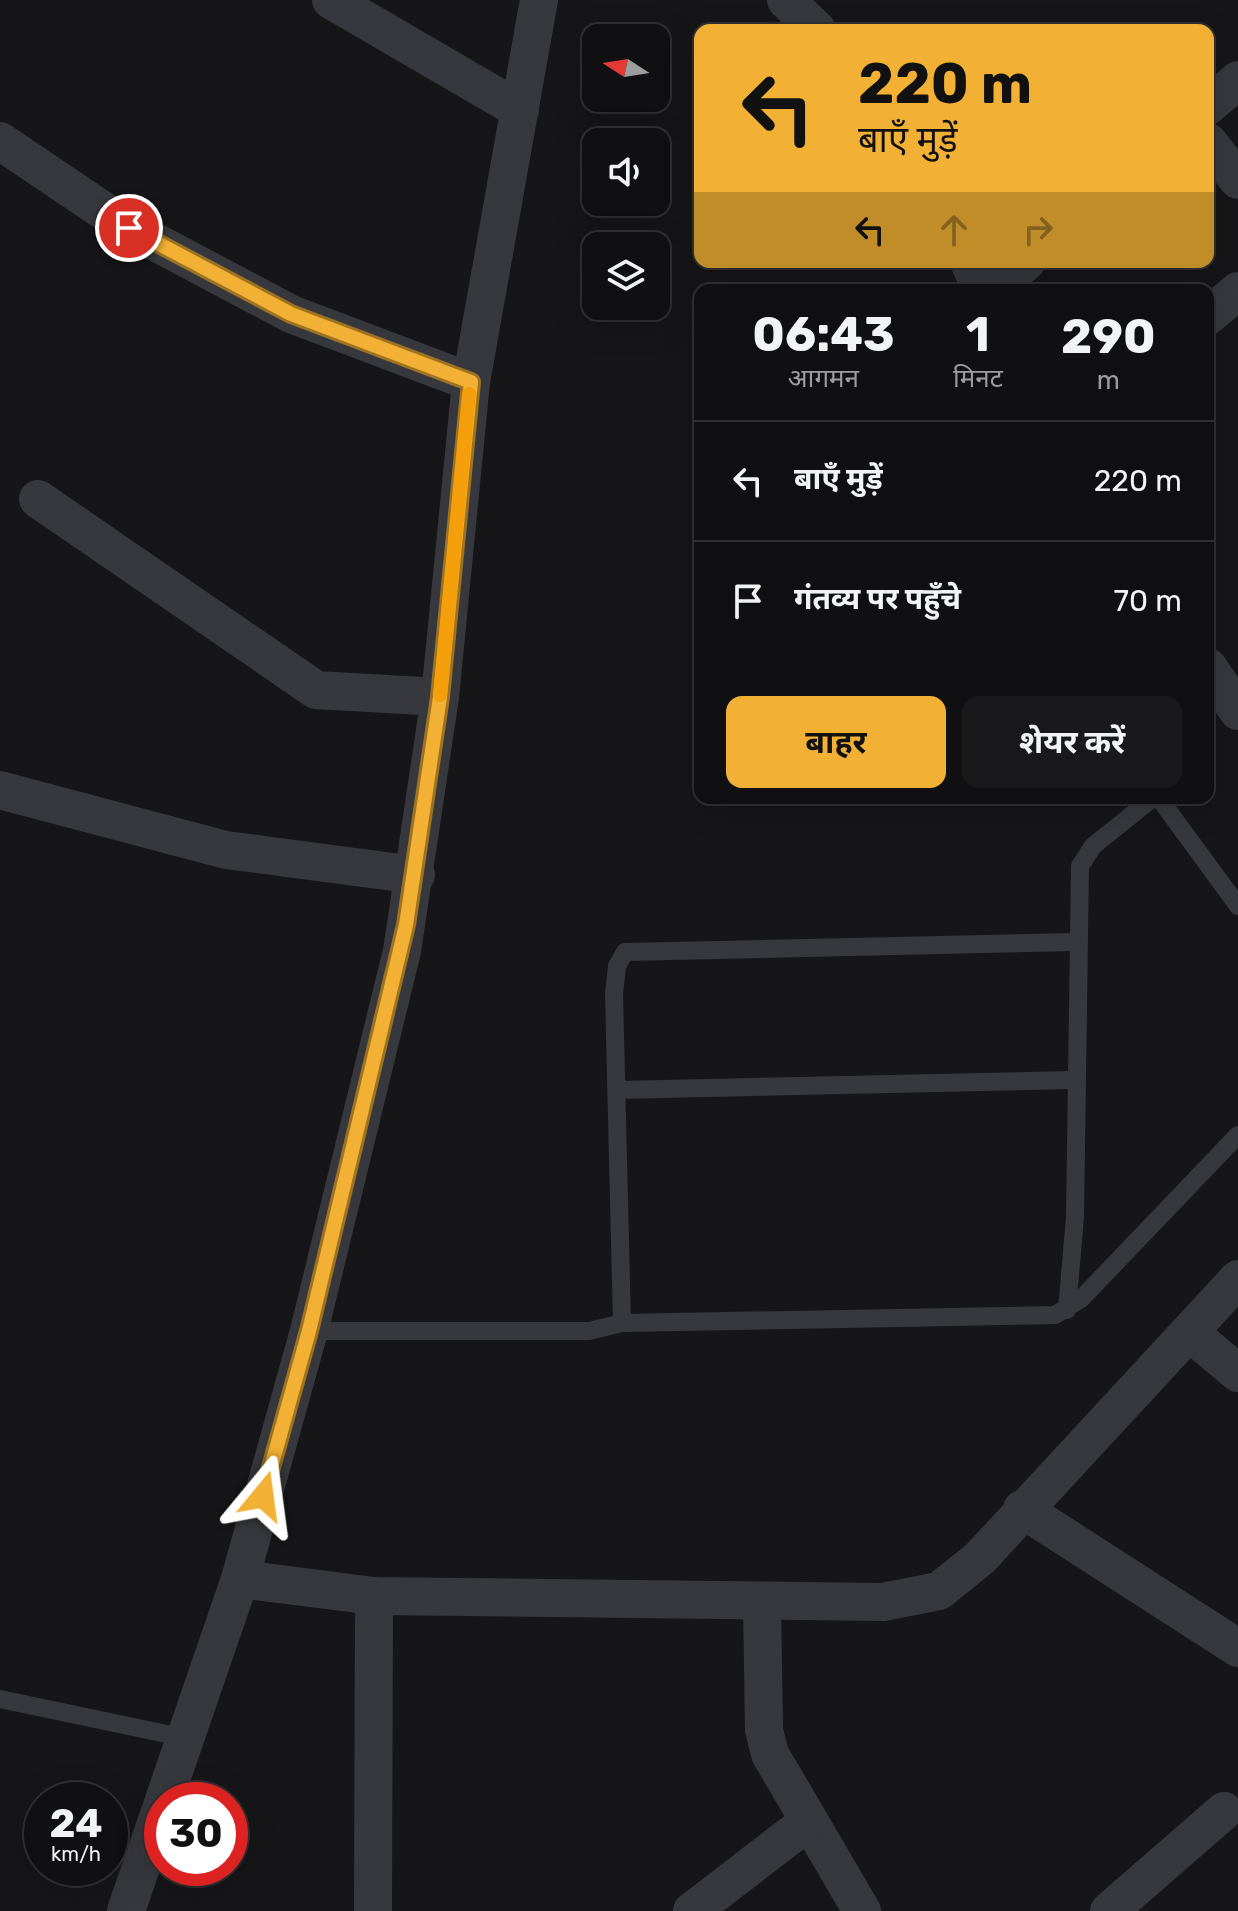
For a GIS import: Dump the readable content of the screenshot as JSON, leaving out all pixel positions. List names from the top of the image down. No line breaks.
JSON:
{"north":"left","page":{"turn":["220 m","बाएँ मुड़ें"],"eta":["06:43","आगमन","1","मिनट","290","m"],"list":[{"name":"बाएँ मुड़ें","value":"220 m"},{"name":"गंतव्य पर पहुँचे","value":"70 m"}],"buttons":["बाहर","शेयर करें"],"speed":"24 km/h","limit":"30"}}
